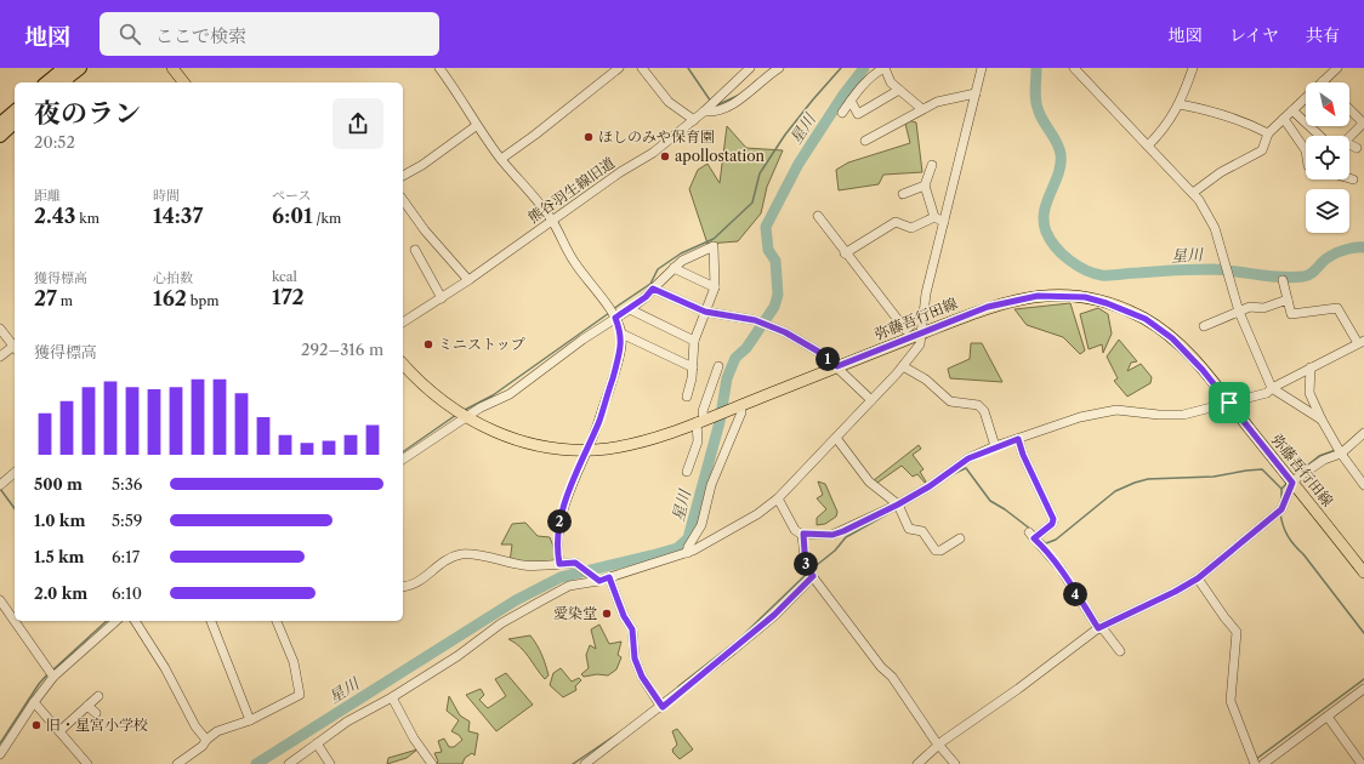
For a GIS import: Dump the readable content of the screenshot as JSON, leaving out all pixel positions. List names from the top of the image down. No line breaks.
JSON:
{"streets":{"main road":["弥藤吾行田線"],"street":["熊谷羽生線旧道"]},"water":["星川"],"places":["ほしのみや保育園","apollostation","ミニストップ","愛染堂","旧・星宮小学校"],"north":"bottom right","page":{"header":"地図","search":"ここで検索","nav":["地図","レイヤ","共有"],"heading":["夜のラン","20:52"],"stats":[["距離","2.43 km"],["時間","14:37"],["ペース","6:01 /km"],["獲得標高","27 m"],["心拍数","162 bpm"],["kcal","172"]],"chart":["獲得標高","292–316 m"],"pins":["1","2","3","4"],"list":[{"name":"500 m","note":"5:36"},{"name":"1.0 km","note":"5:59"},{"name":"1.5 km","note":"6:17"},{"name":"2.0 km","note":"6:10"}]}}
